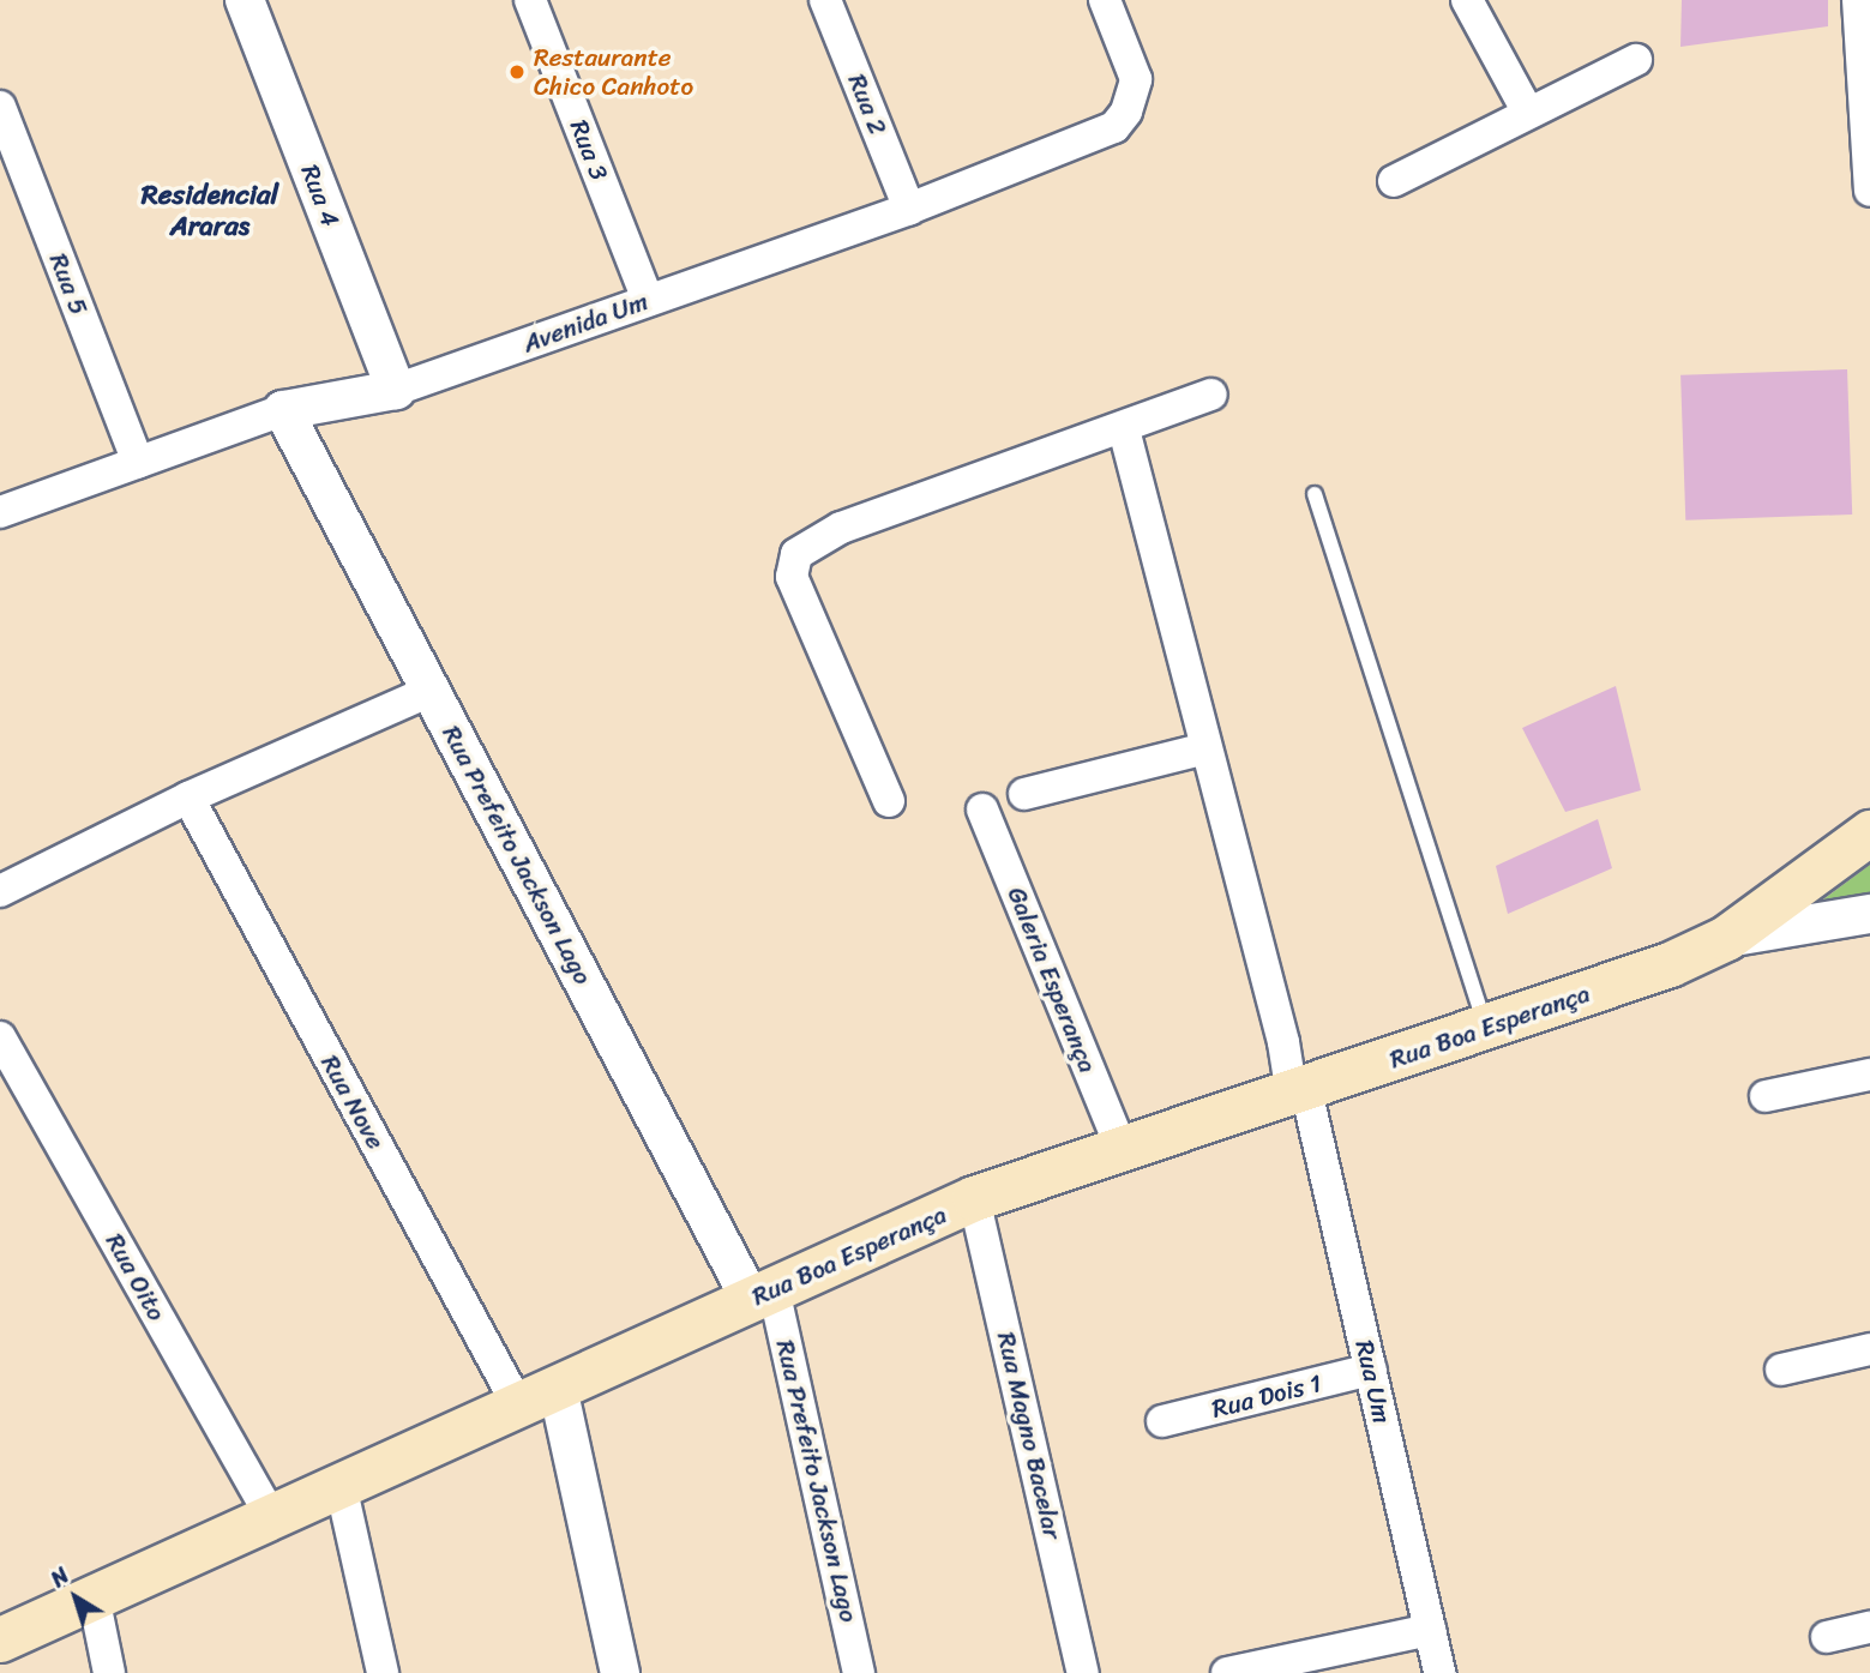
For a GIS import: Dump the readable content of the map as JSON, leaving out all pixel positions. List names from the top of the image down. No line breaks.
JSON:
{"streets":{"main road":["Rua Boa Esperança"],"street":["Rua 2","Rua 3","Rua 4","Rua 5","Avenida Um","Rua Prefeito Jackson Lago","Galeria Esperança","Rua Nove","Rua Oito","Rua Um","Rua Dois 1","Rua Magno Bacelar"]},"crossings":[["Rua 2","Avenida Um"],["Rua 3","Avenida Um"],["Rua 4","Avenida Um"],["Rua 5","Avenida Um"],["Avenida Um","Rua Prefeito Jackson Lago"],["Rua Prefeito Jackson Lago","Rua Boa Esperança"],["Galeria Esperança","Rua Boa Esperança"],["Rua Boa Esperança","Rua Nove"],["Rua Boa Esperança","Rua Oito"],["Rua Boa Esperança","Rua Um"],["Rua Boa Esperança","Rua Magno Bacelar"],["Rua Um","Rua Dois 1"]],"districts":["Residencial Araras"],"places":["Restaurante Chico Canhoto"],"north":"top left"}
